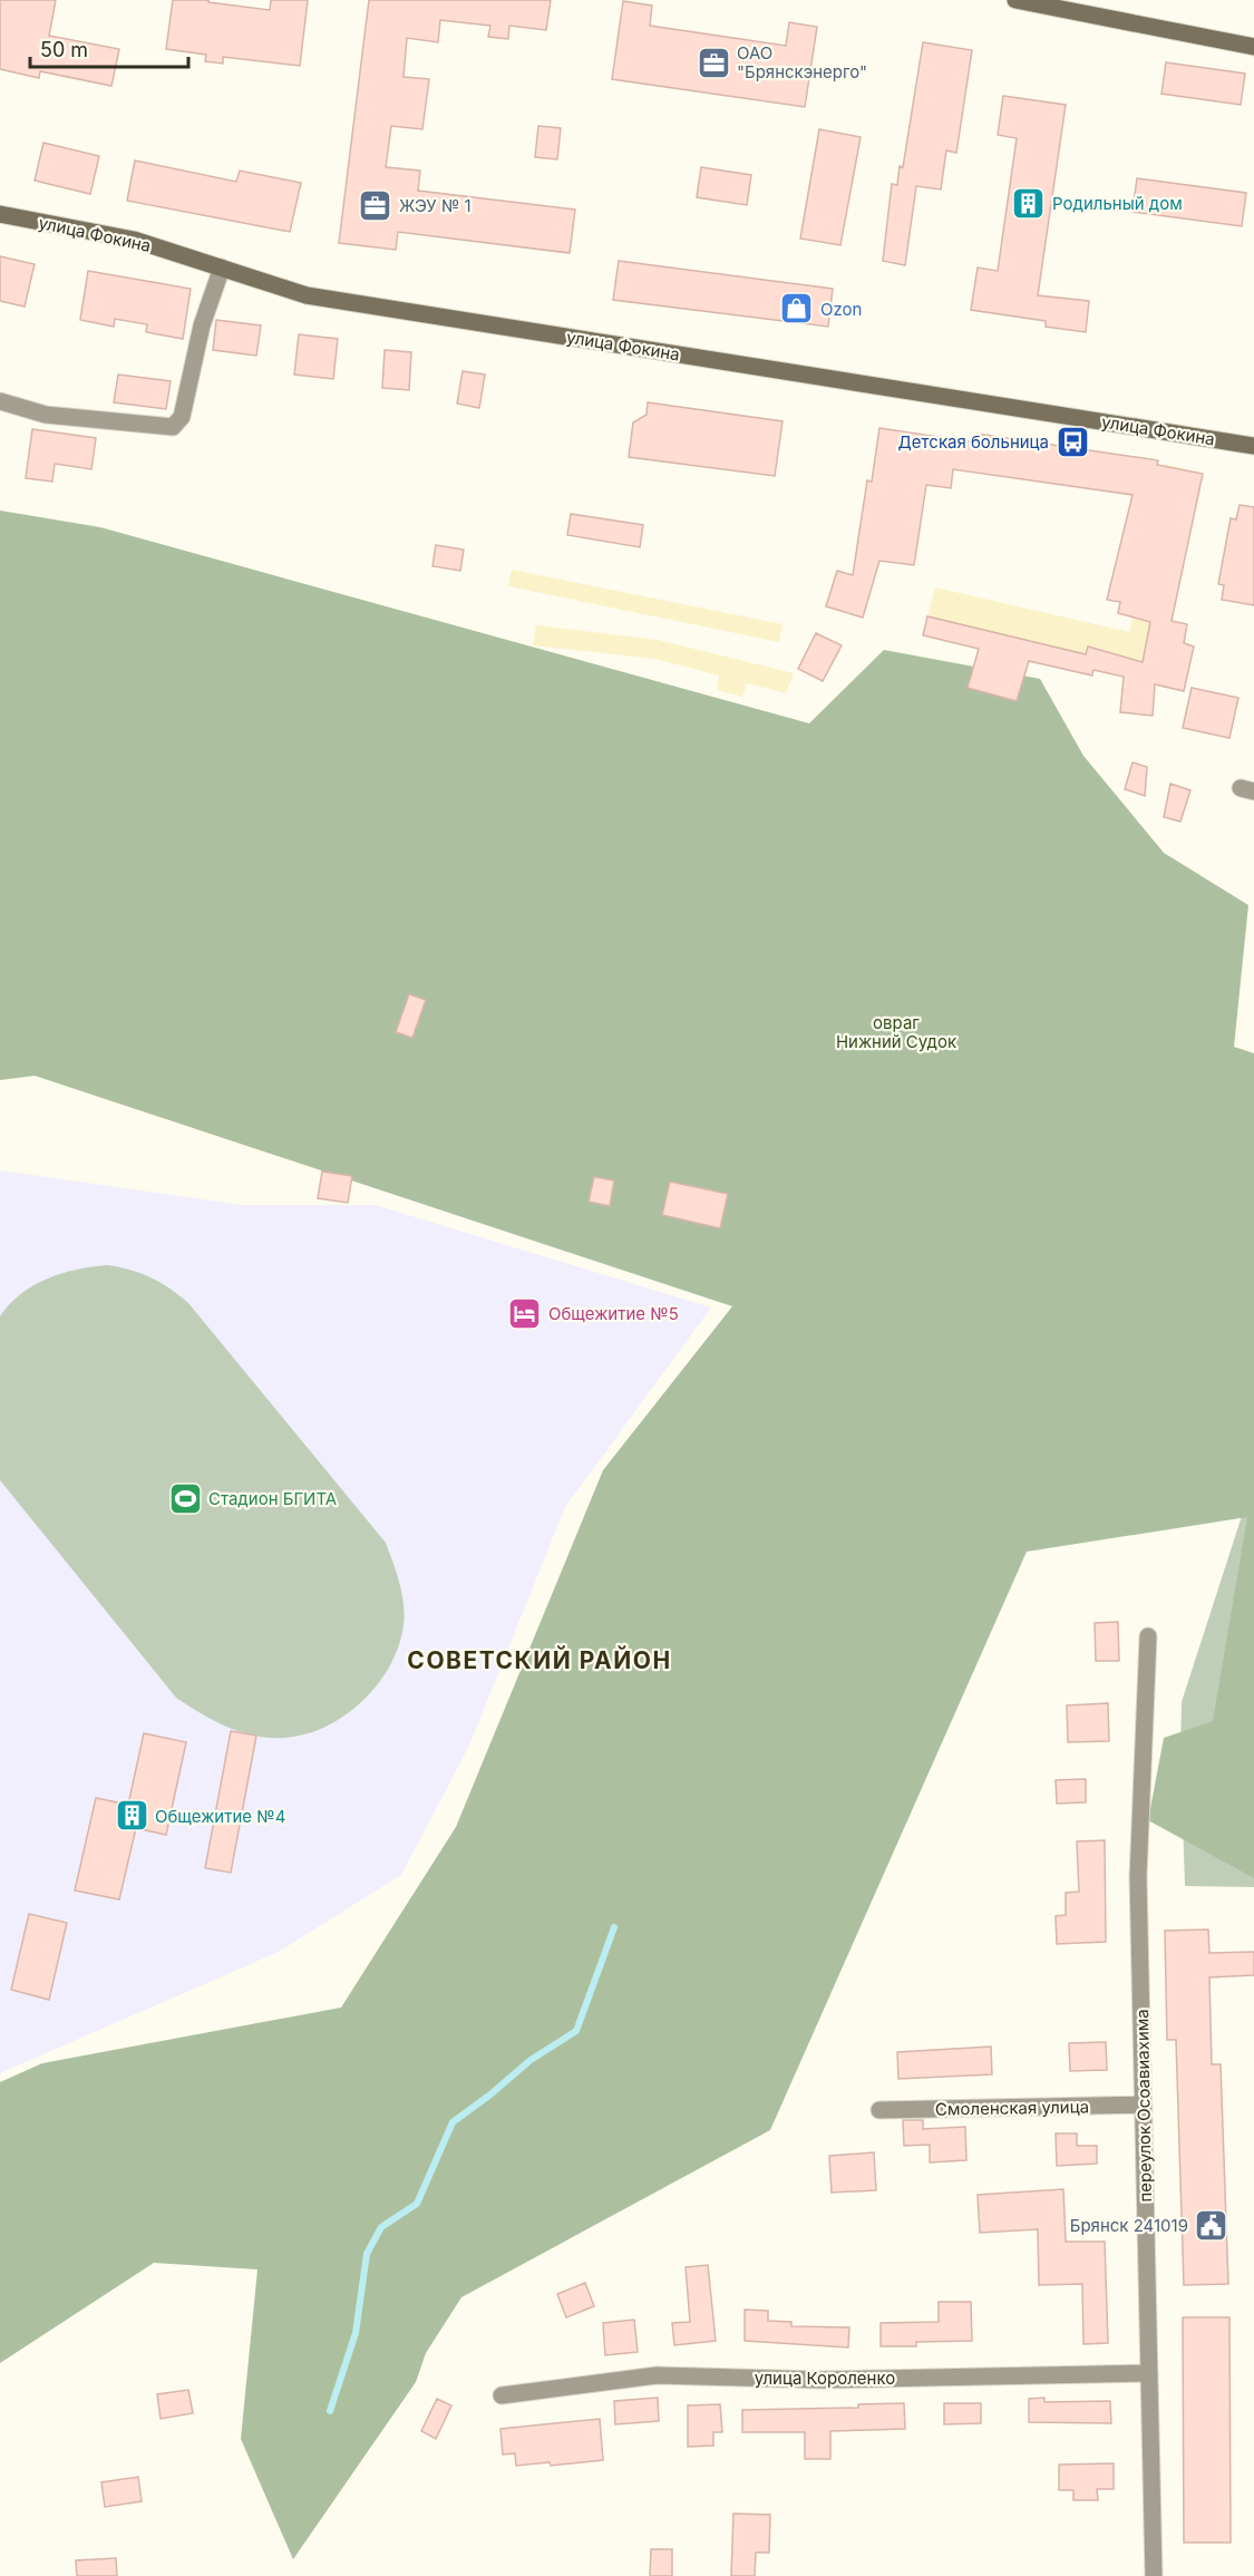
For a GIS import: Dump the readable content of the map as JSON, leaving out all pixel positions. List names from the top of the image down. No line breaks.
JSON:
{"streets":{"main road":["улица Фокина"],"street":["переулок Осоавиахима","Смоленская улица","улица Короленко"]},"crossings":[["переулок Осоавиахима","Смоленская улица"],["переулок Осоавиахима","улица Короленко"]],"districts":["СОВЕТСКИЙ РАЙОН"],"parks":["овраг Нижний Судок"],"places":{"office":["ОАО \"Брянскэнерго\"","ЖЭУ № 1"],"building":["Родильный дом","Общежитие №4"],"shop":["Ozon"],"bus stop":["Детская больница"],"hotel":["Общежитие №5"],"sports":["Стадион БГИТА"],"public building":["Брянск 241019"]},"scale_bar":"50 m"}
